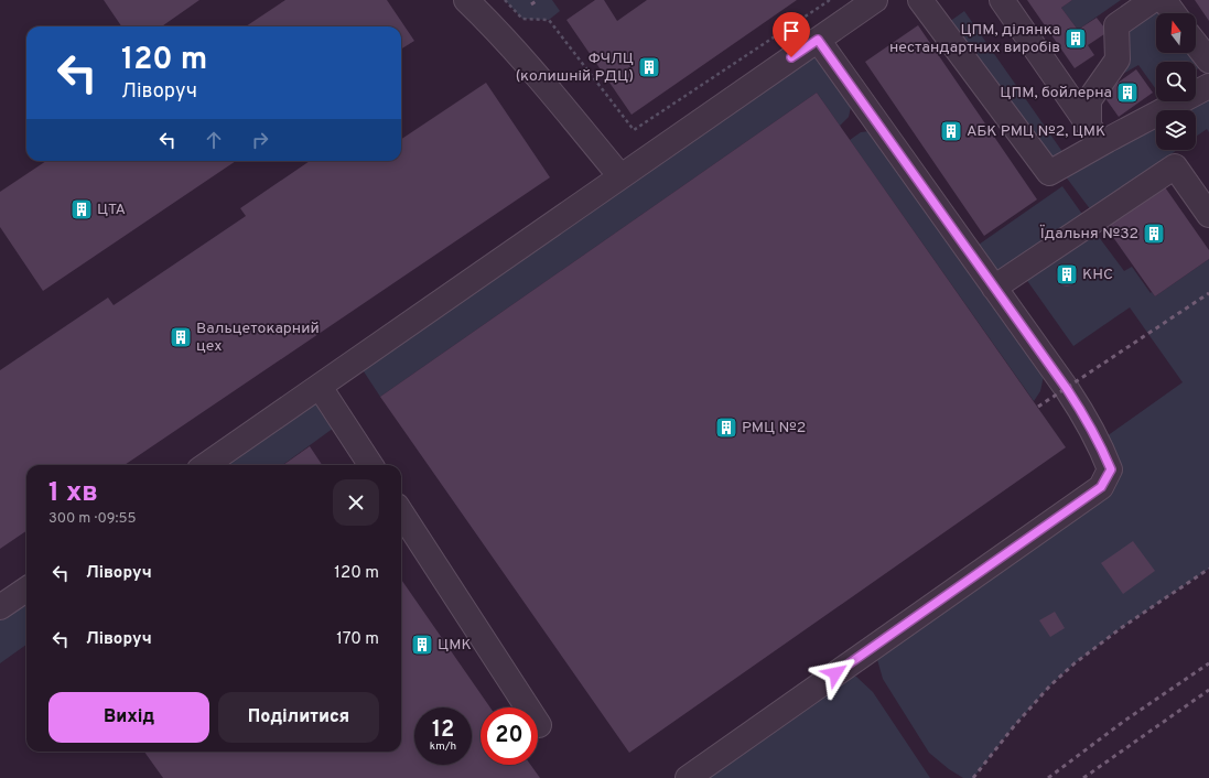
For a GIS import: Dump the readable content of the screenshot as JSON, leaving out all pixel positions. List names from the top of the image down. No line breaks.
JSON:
{"places":{"building":["ЦПМ, ділянка нестандартних виробів","ФЧЛЦ (колишній РДЦ)","ЦПМ, бойлерна","АБК РМЦ №2, ЦМК","ЦТА","Їдальня №32","КНС","Вальцетокарний цех","РМЦ №2","ЦМК"]},"north":"top","page":{"turn":["120 m","Ліворуч"],"heading":["1 хв","300 m · 09:55"],"list":[{"name":"Ліворуч","value":"120 m"},{"name":"Ліворуч","value":"170 m"}],"buttons":["Вихід","Поділитися"],"speed":"12 km/h","limit":"20"}}
